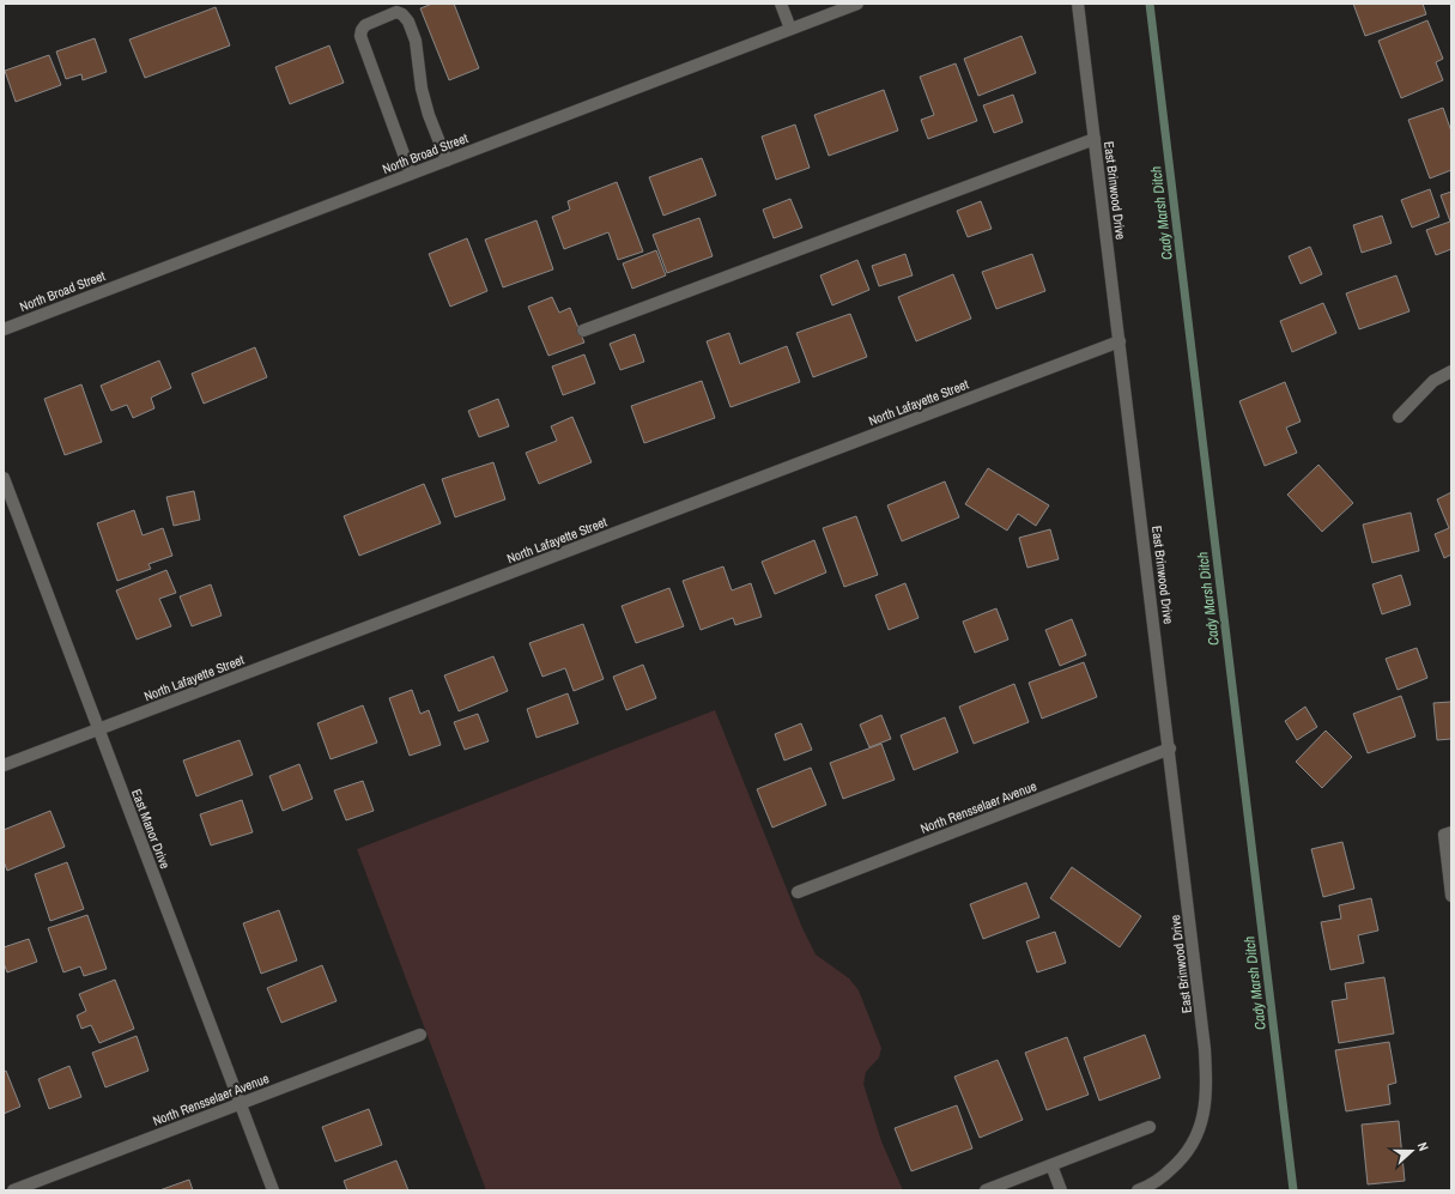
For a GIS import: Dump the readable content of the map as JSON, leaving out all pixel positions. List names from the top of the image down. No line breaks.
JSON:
{"streets":{"street":["North Broad Street","East Brinwood Drive","North Lafayette Street","North Rensselaer Avenue","East Manor Drive"]},"crossings":[["East Brinwood Drive","North Lafayette Street"],["East Brinwood Drive","North Rensselaer Avenue"],["North Lafayette Street","East Manor Drive"],["North Rensselaer Avenue","East Manor Drive"]],"water":["Cady Marsh Ditch"],"north":"right"}
